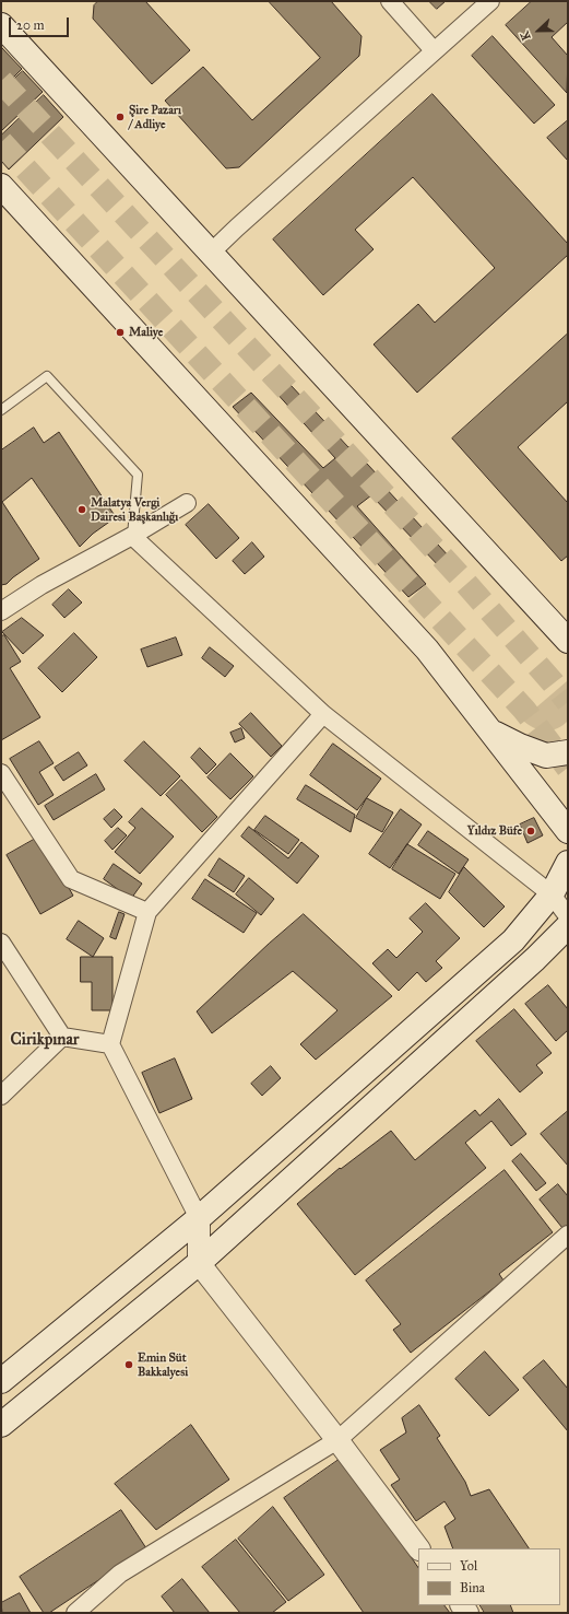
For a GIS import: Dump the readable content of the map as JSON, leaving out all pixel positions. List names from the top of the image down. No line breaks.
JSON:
{"districts":["Cirikpınar"],"places":["Şire Pazarı / Adliye","Maliye","Malatya Vergi Dairesi Başkanlığı","Yıldız Büfe","Emin Süt Bakkalyesi"],"legend":["Yol","Bina"],"scale_bar":"20 m","north":"left"}
